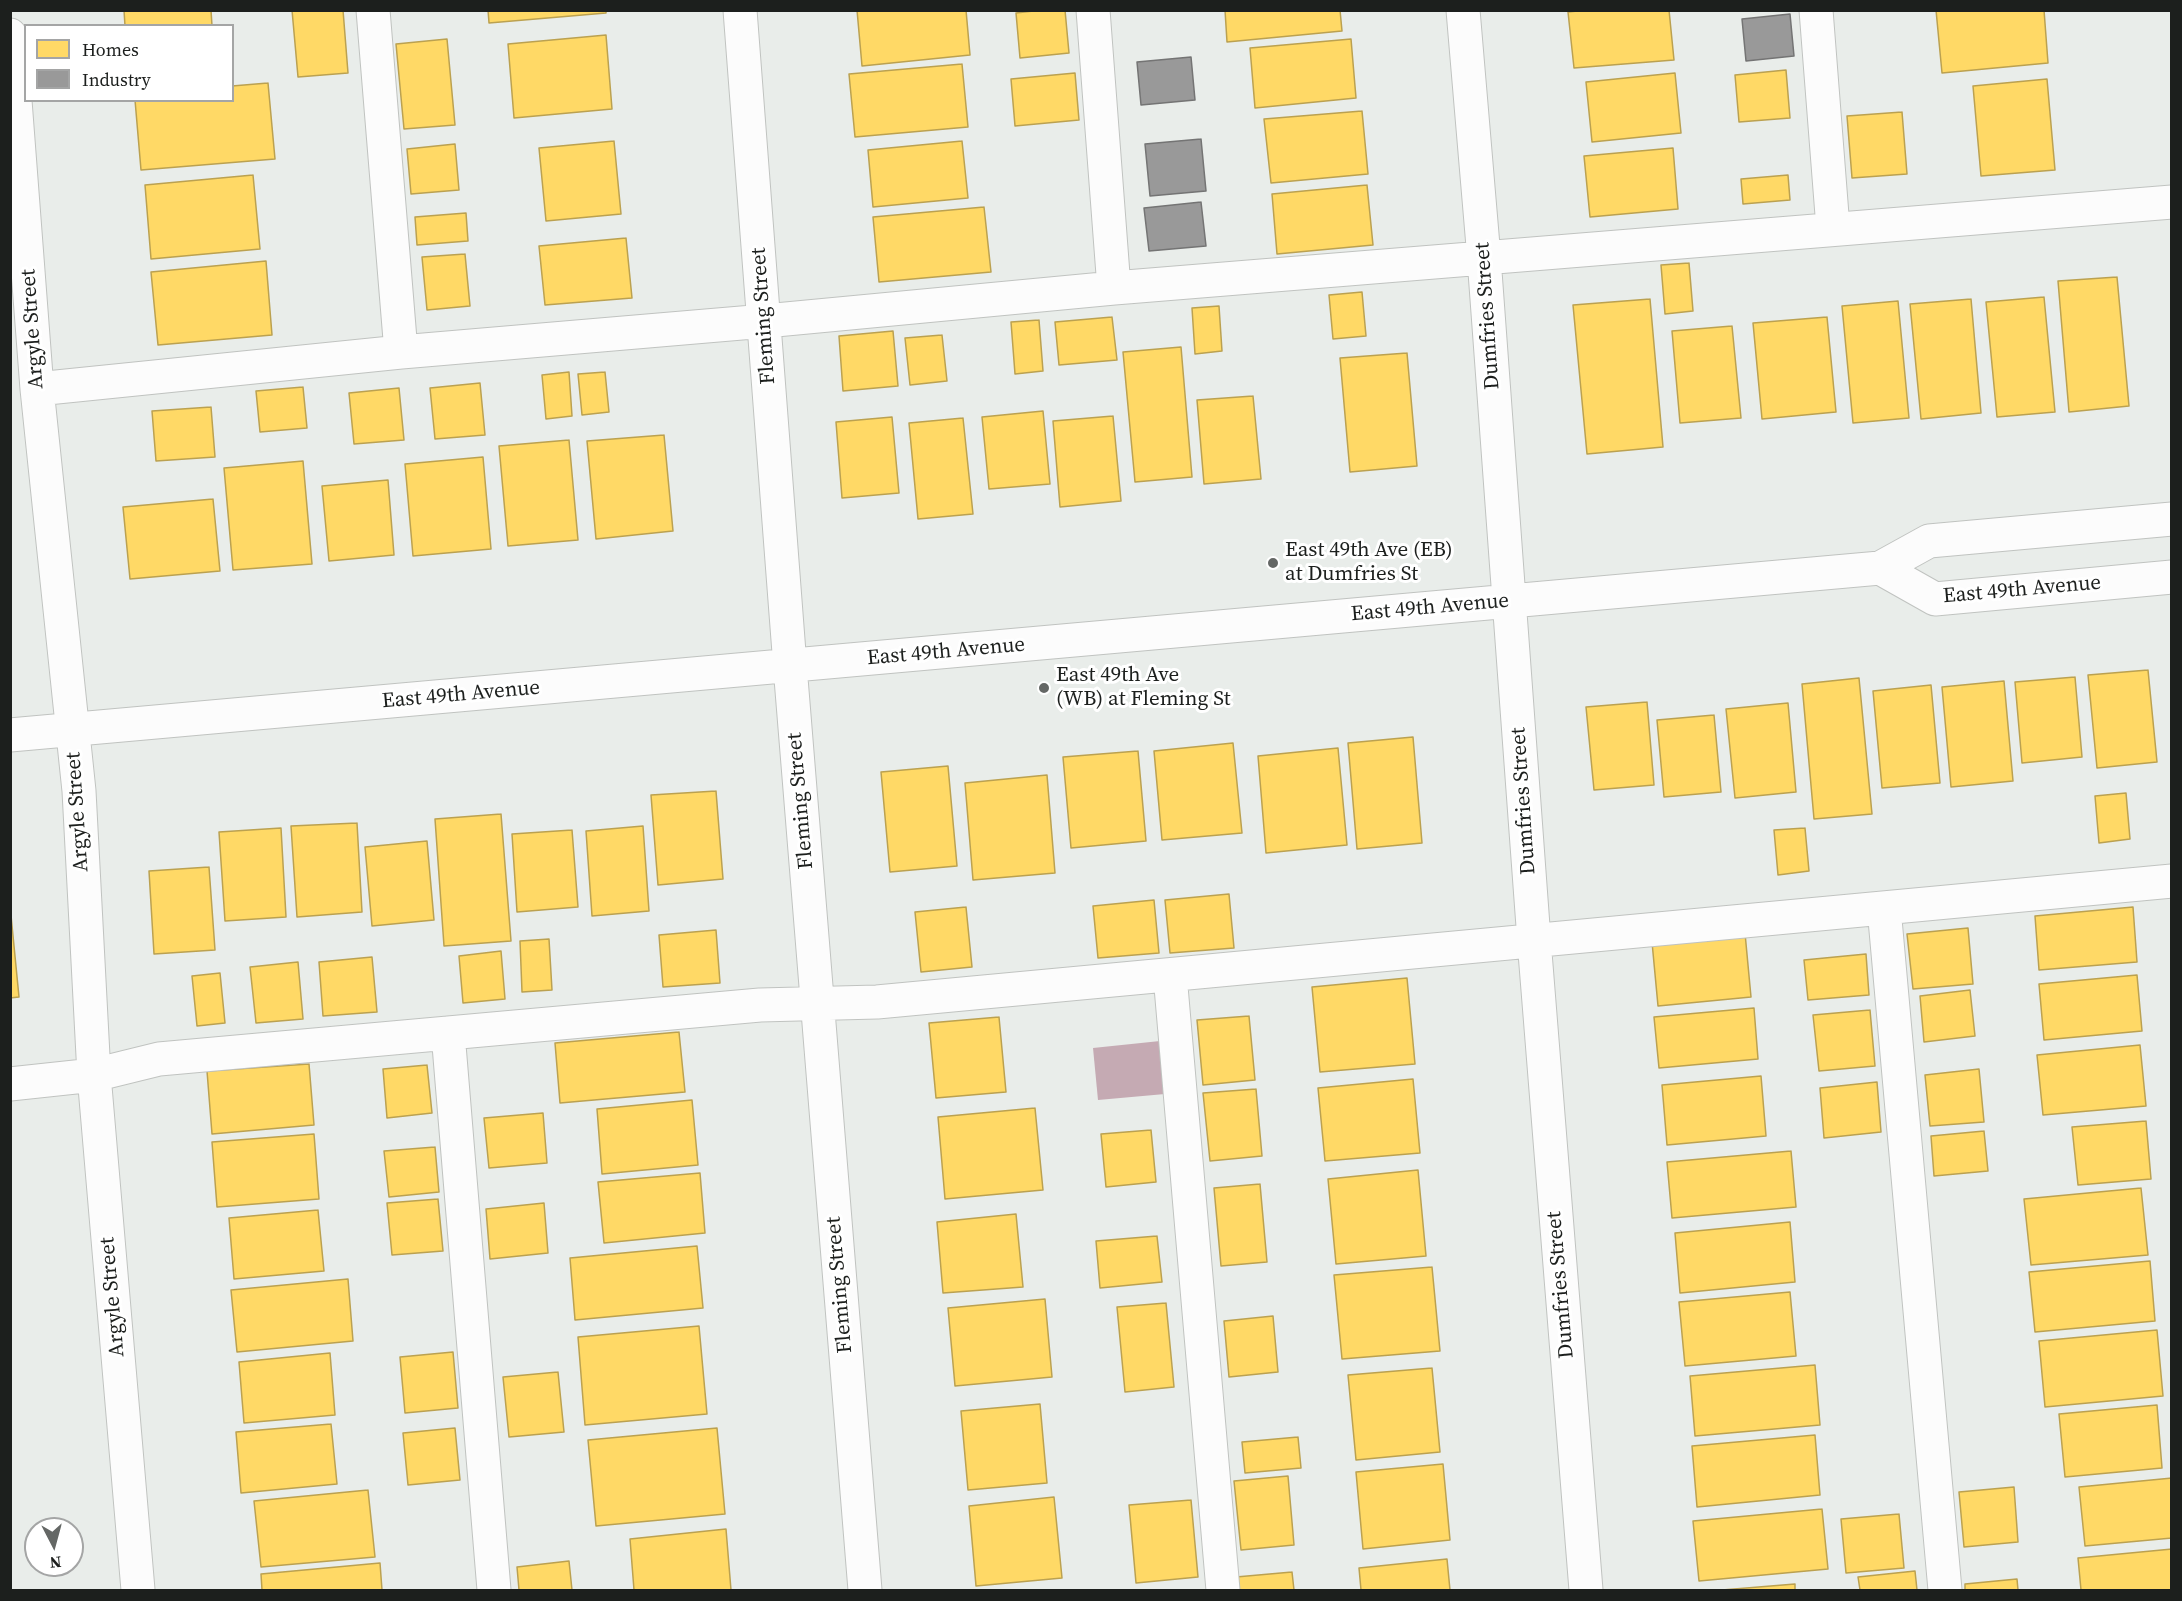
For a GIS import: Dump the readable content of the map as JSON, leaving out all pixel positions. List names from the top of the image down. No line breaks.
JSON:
{"streets":{"street":["Fleming Street","Dumfries Street","Argyle Street","East 49th Avenue"]},"crossings":[["Fleming Street","East 49th Avenue"],["Dumfries Street","East 49th Avenue"],["Argyle Street","East 49th Avenue"]],"places":["East 49th Ave (EB) at Dumfries St","East 49th Ave (WB) at Fleming St"],"legend":["Homes","Industry"],"north":"bottom"}
